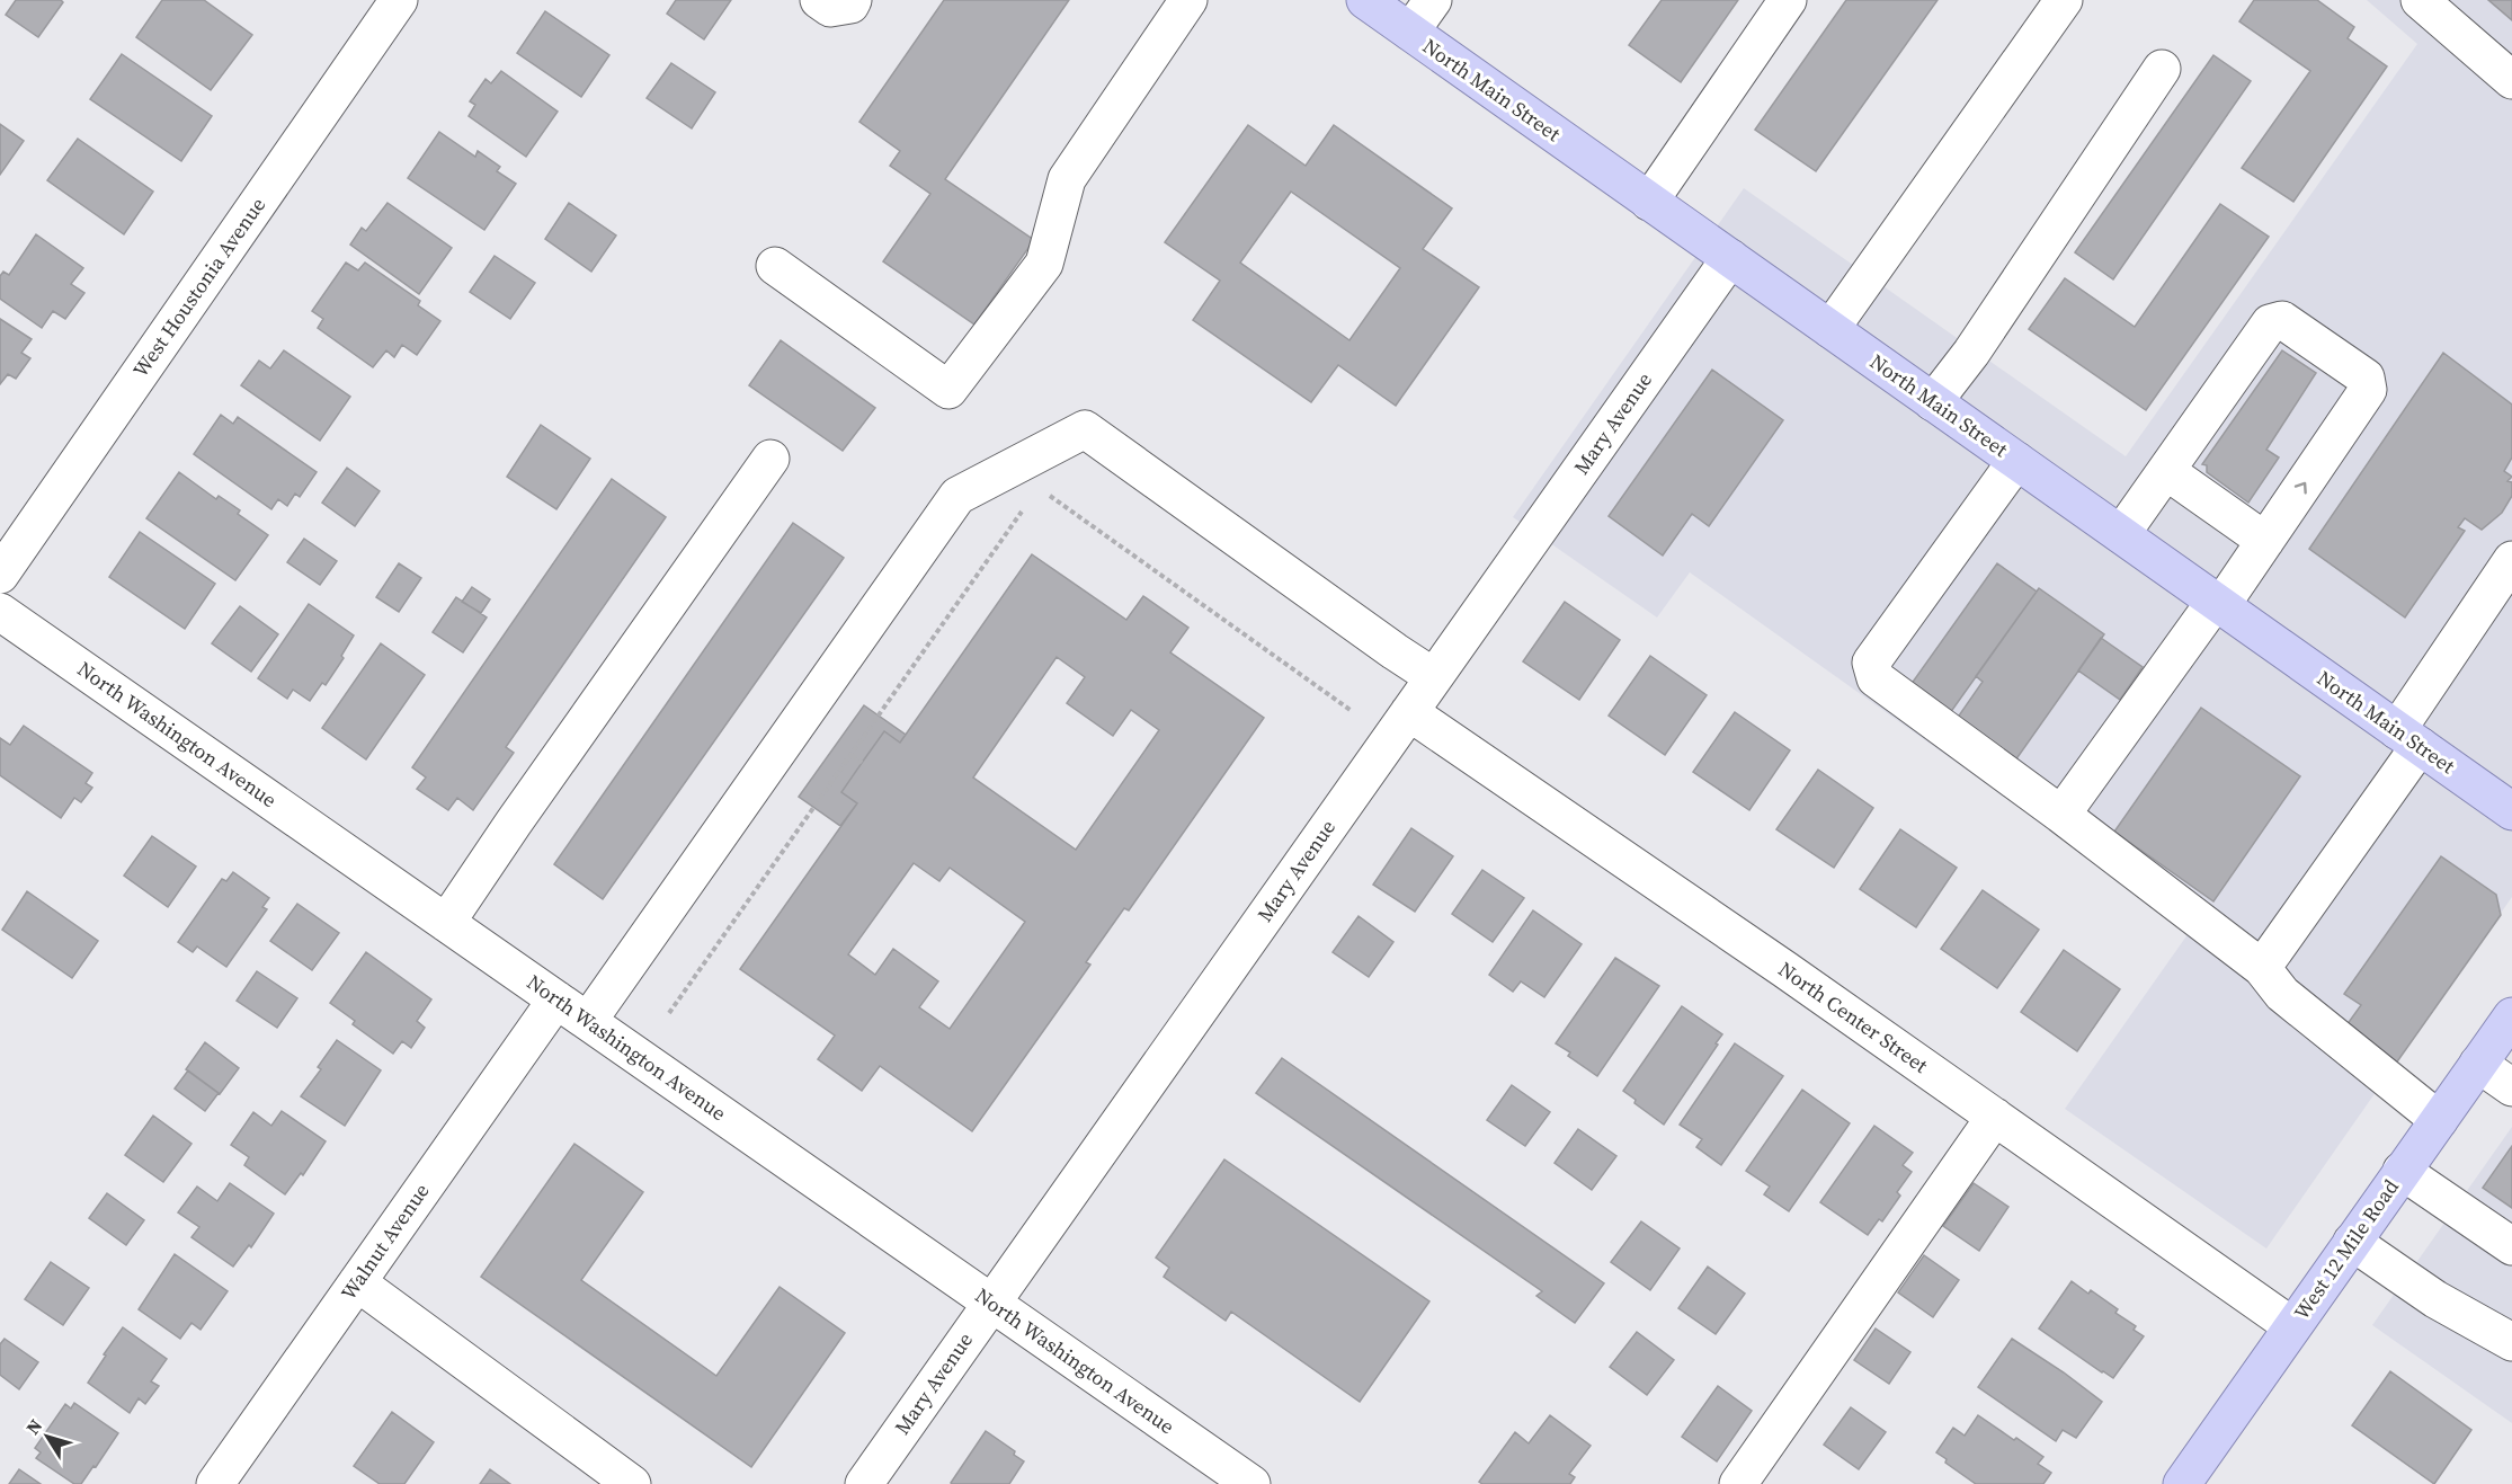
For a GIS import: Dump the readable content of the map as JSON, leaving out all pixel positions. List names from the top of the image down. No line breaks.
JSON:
{"streets":{"main road":["North Main Street","West 12 Mile Road"],"street":["West Houstonia Avenue","Mary Avenue","North Washington Avenue","North Center Street","Walnut Avenue"]},"crossings":[["North Main Street","Mary Avenue"],["Mary Avenue","North Washington Avenue"],["Mary Avenue","North Center Street"],["North Washington Avenue","Walnut Avenue"],["North Center Street","West 12 Mile Road"]],"north":"top left"}
